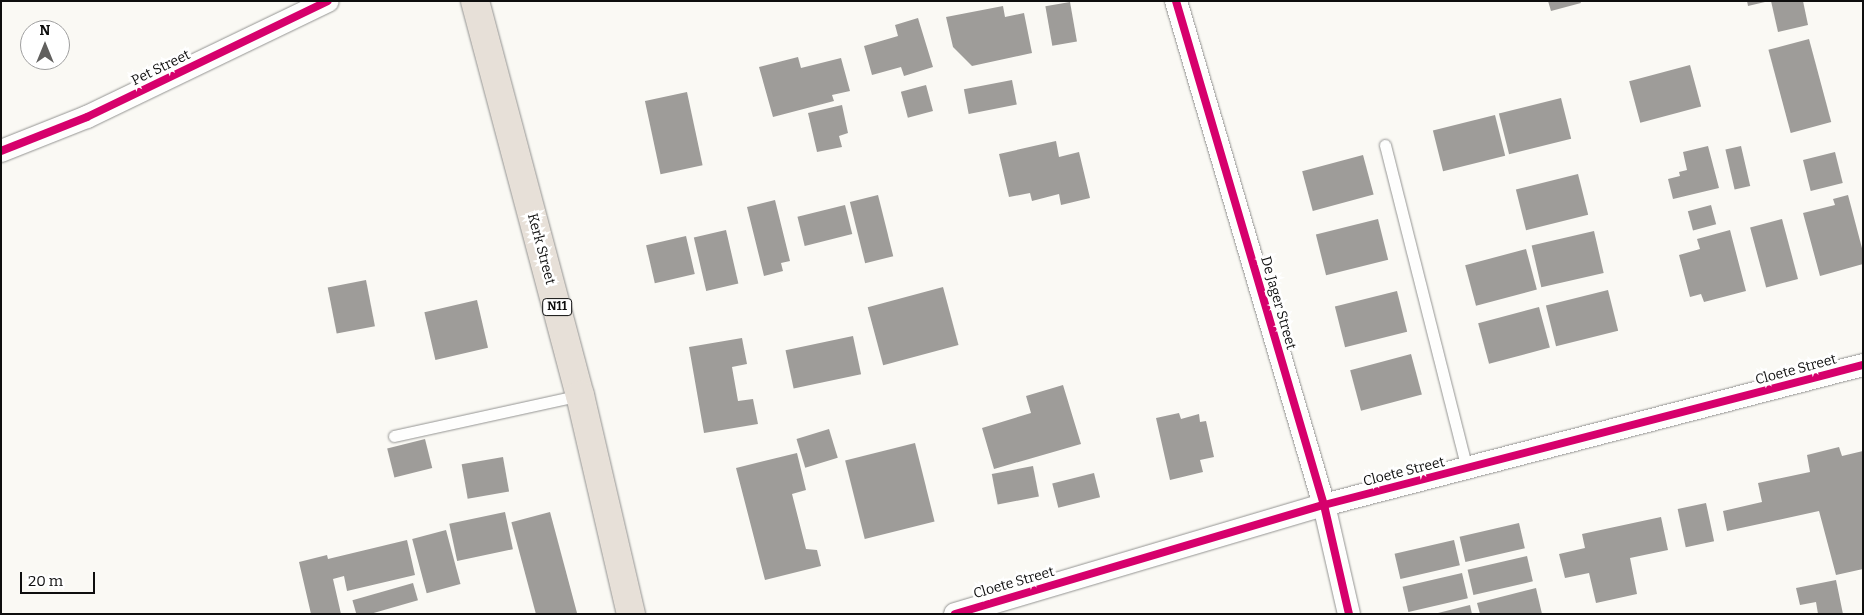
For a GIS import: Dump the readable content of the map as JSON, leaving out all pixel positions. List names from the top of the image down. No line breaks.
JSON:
{"streets":{"highway":["Kerk Street","N11"],"street":["Pet Street","De Jager Street","Cloete Street"]},"crossings":[["De Jager Street","Cloete Street"]],"scale_bar":"20 m","north":"top"}
